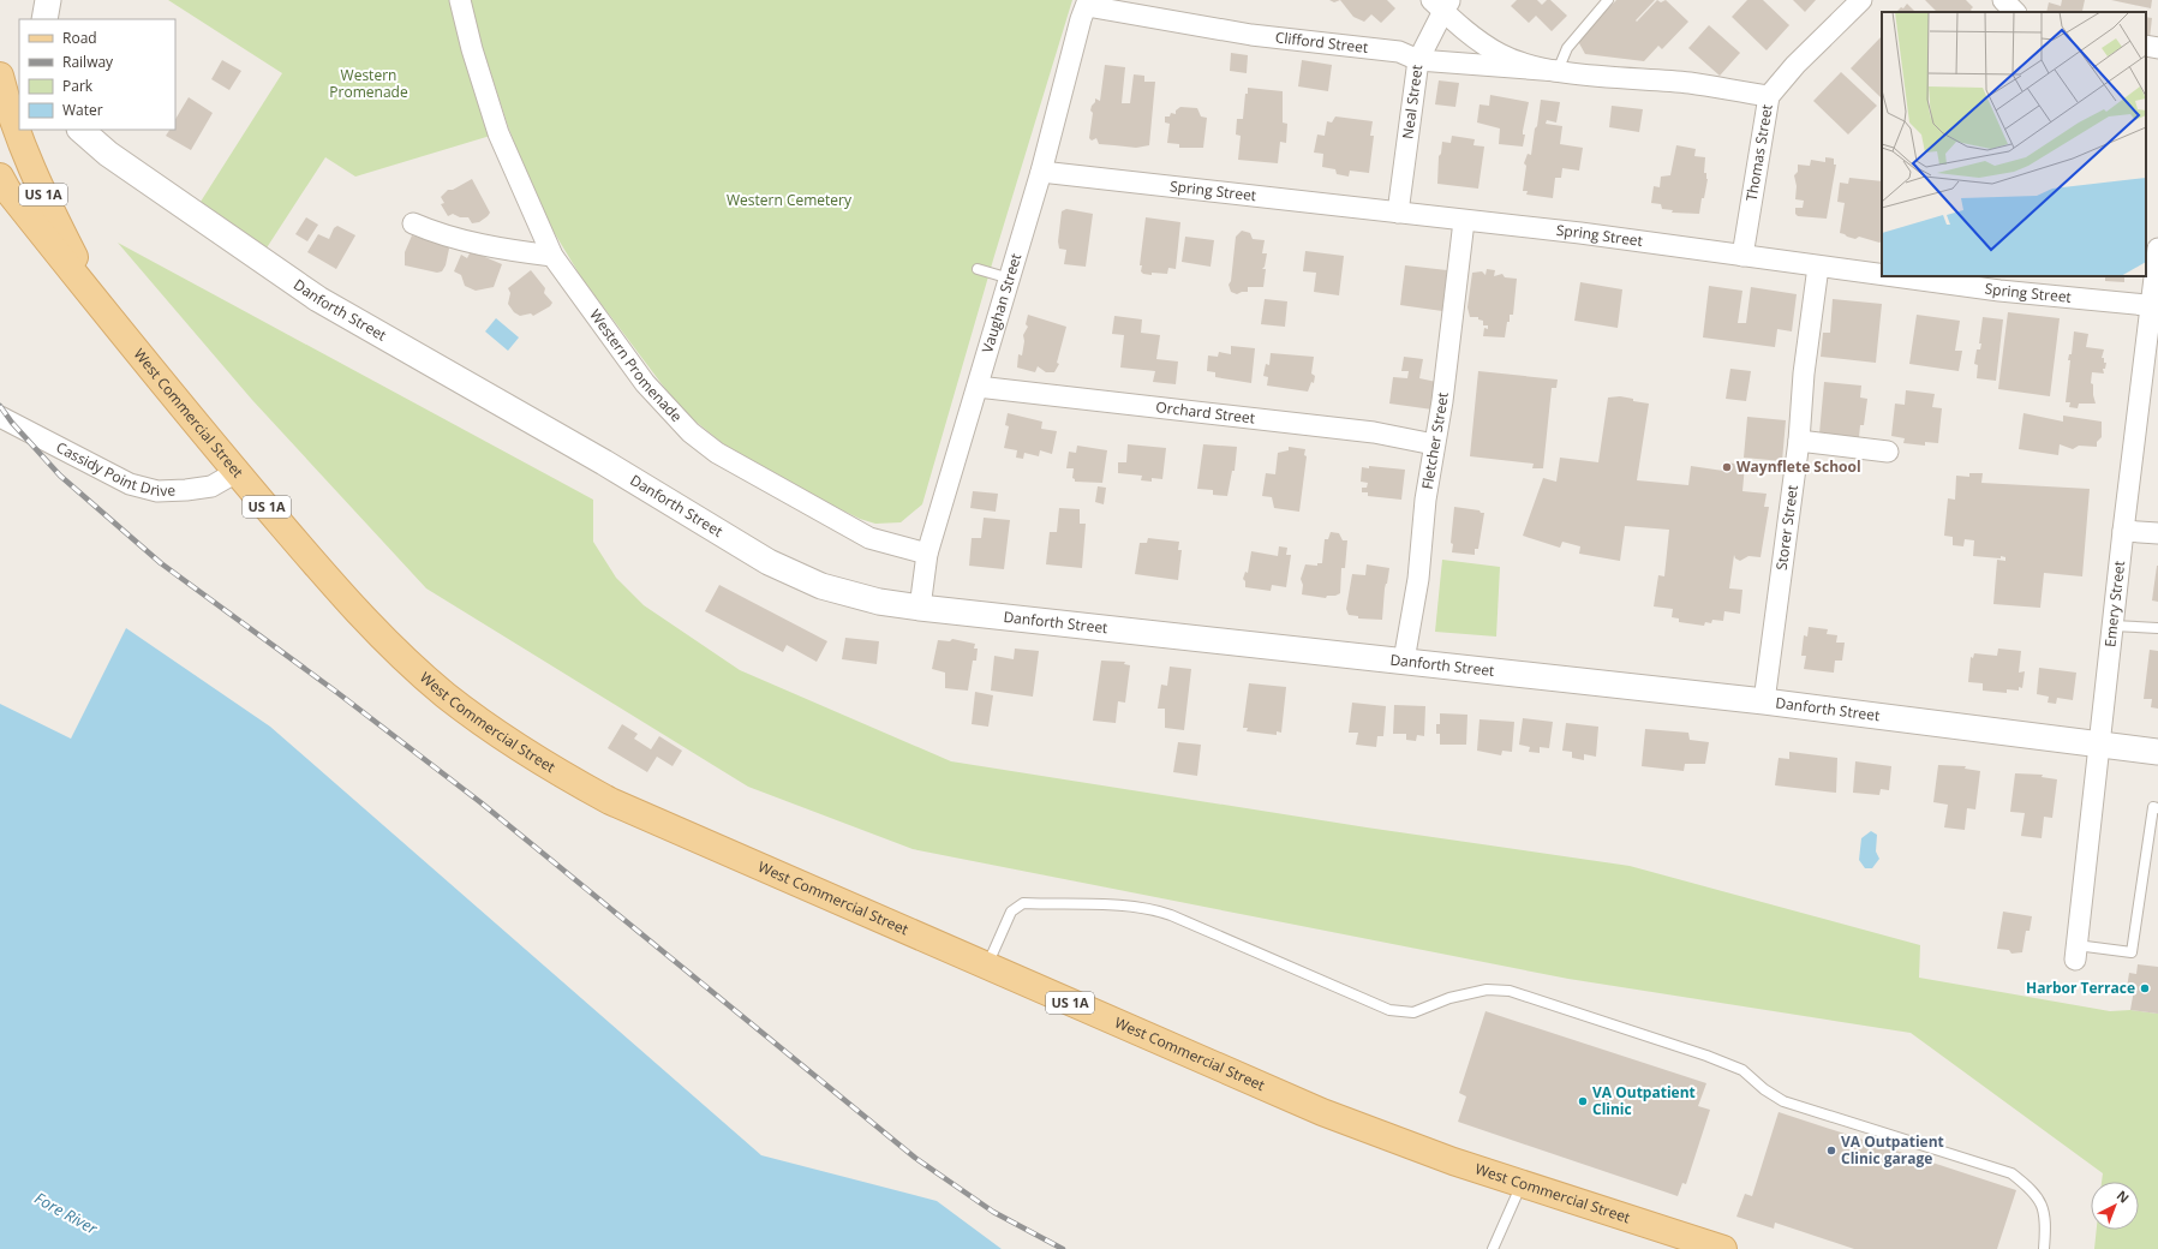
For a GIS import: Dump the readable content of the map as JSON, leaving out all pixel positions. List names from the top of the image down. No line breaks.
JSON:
{"streets":{"main road":["US 1A","West Commercial Street"],"street":["Clifford Street","Neal Street","Thomas Street","Spring Street","Vaughan Street","Danforth Street","Western Promenade","Orchard Street","Fletcher Street","Cassidy Point Drive","Storer Street","Emery Street"]},"crossings":[["Clifford Street","Neal Street"],["Clifford Street","Thomas Street"],["Clifford Street","Vaughan Street"],["Neal Street","Spring Street"],["Thomas Street","Spring Street"],["Spring Street","Vaughan Street"],["Spring Street","Fletcher Street"],["Spring Street","Storer Street"],["Spring Street","Emery Street"],["Vaughan Street","Danforth Street"],["Vaughan Street","Western Promenade"],["Vaughan Street","Orchard Street"],["Danforth Street","Fletcher Street"],["Danforth Street","Storer Street"],["Danforth Street","Emery Street"],["West Commercial Street","Cassidy Point Drive"],["Orchard Street","Fletcher Street"]],"water":["Fore River"],"parks":["Western Promenade","Western Cemetery"],"places":["Waynflete School","Harbor Terrace","VA Outpatient Clinic","VA Outpatient Clinic garage"],"legend":["Road","Railway","Park","Water"],"north":"top right"}
